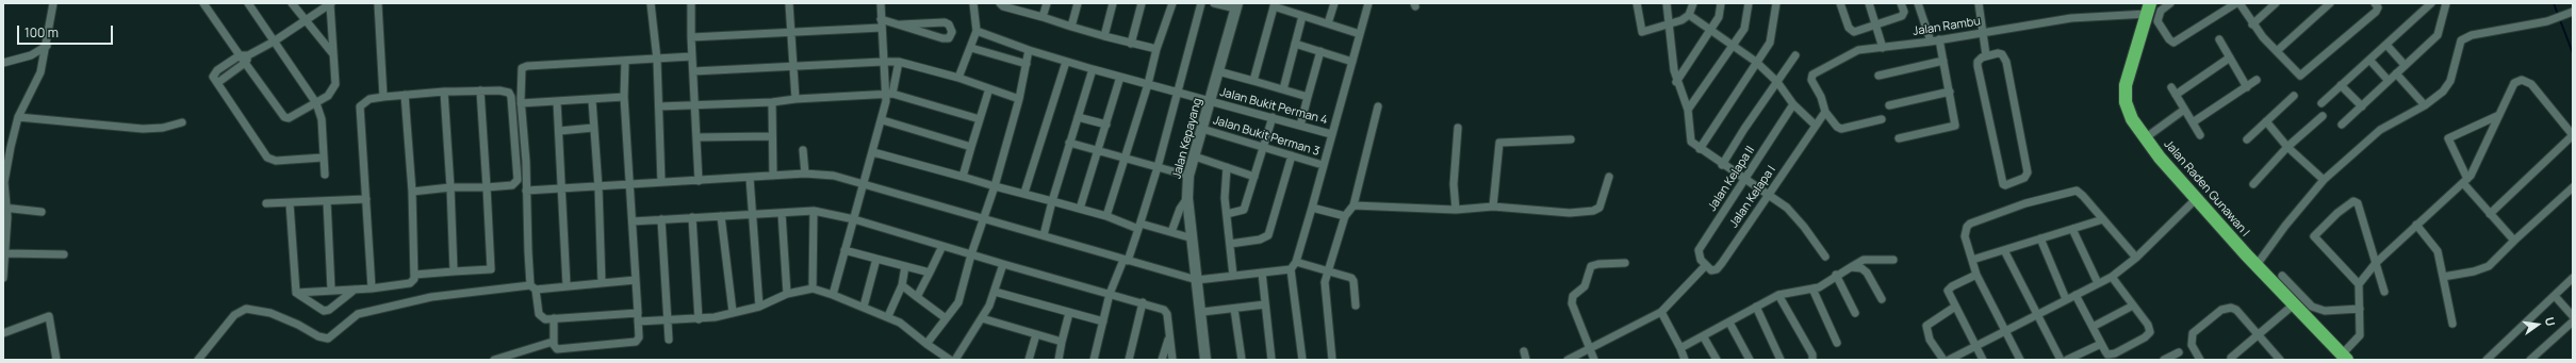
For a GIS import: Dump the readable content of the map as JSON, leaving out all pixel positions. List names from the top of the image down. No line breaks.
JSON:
{"streets":{"highway":["Jalan Raden Gunawan I"],"street":["Jalan Rambu","Jalan Bukit Perman 4","Jalan Bukit Perman 3","Jalan Kepayang","Jalan Kelapa II","Jalan Kelapa I"]},"crossings":[["Jalan Rambu","Jalan Raden Gunawan I"],["Jalan Bukit Perman 4","Jalan Kepayang"],["Jalan Bukit Perman 3","Jalan Kepayang"],["Jalan Kelapa II","Jalan Kelapa I"]],"scale_bar":"100 m","north":"right"}
